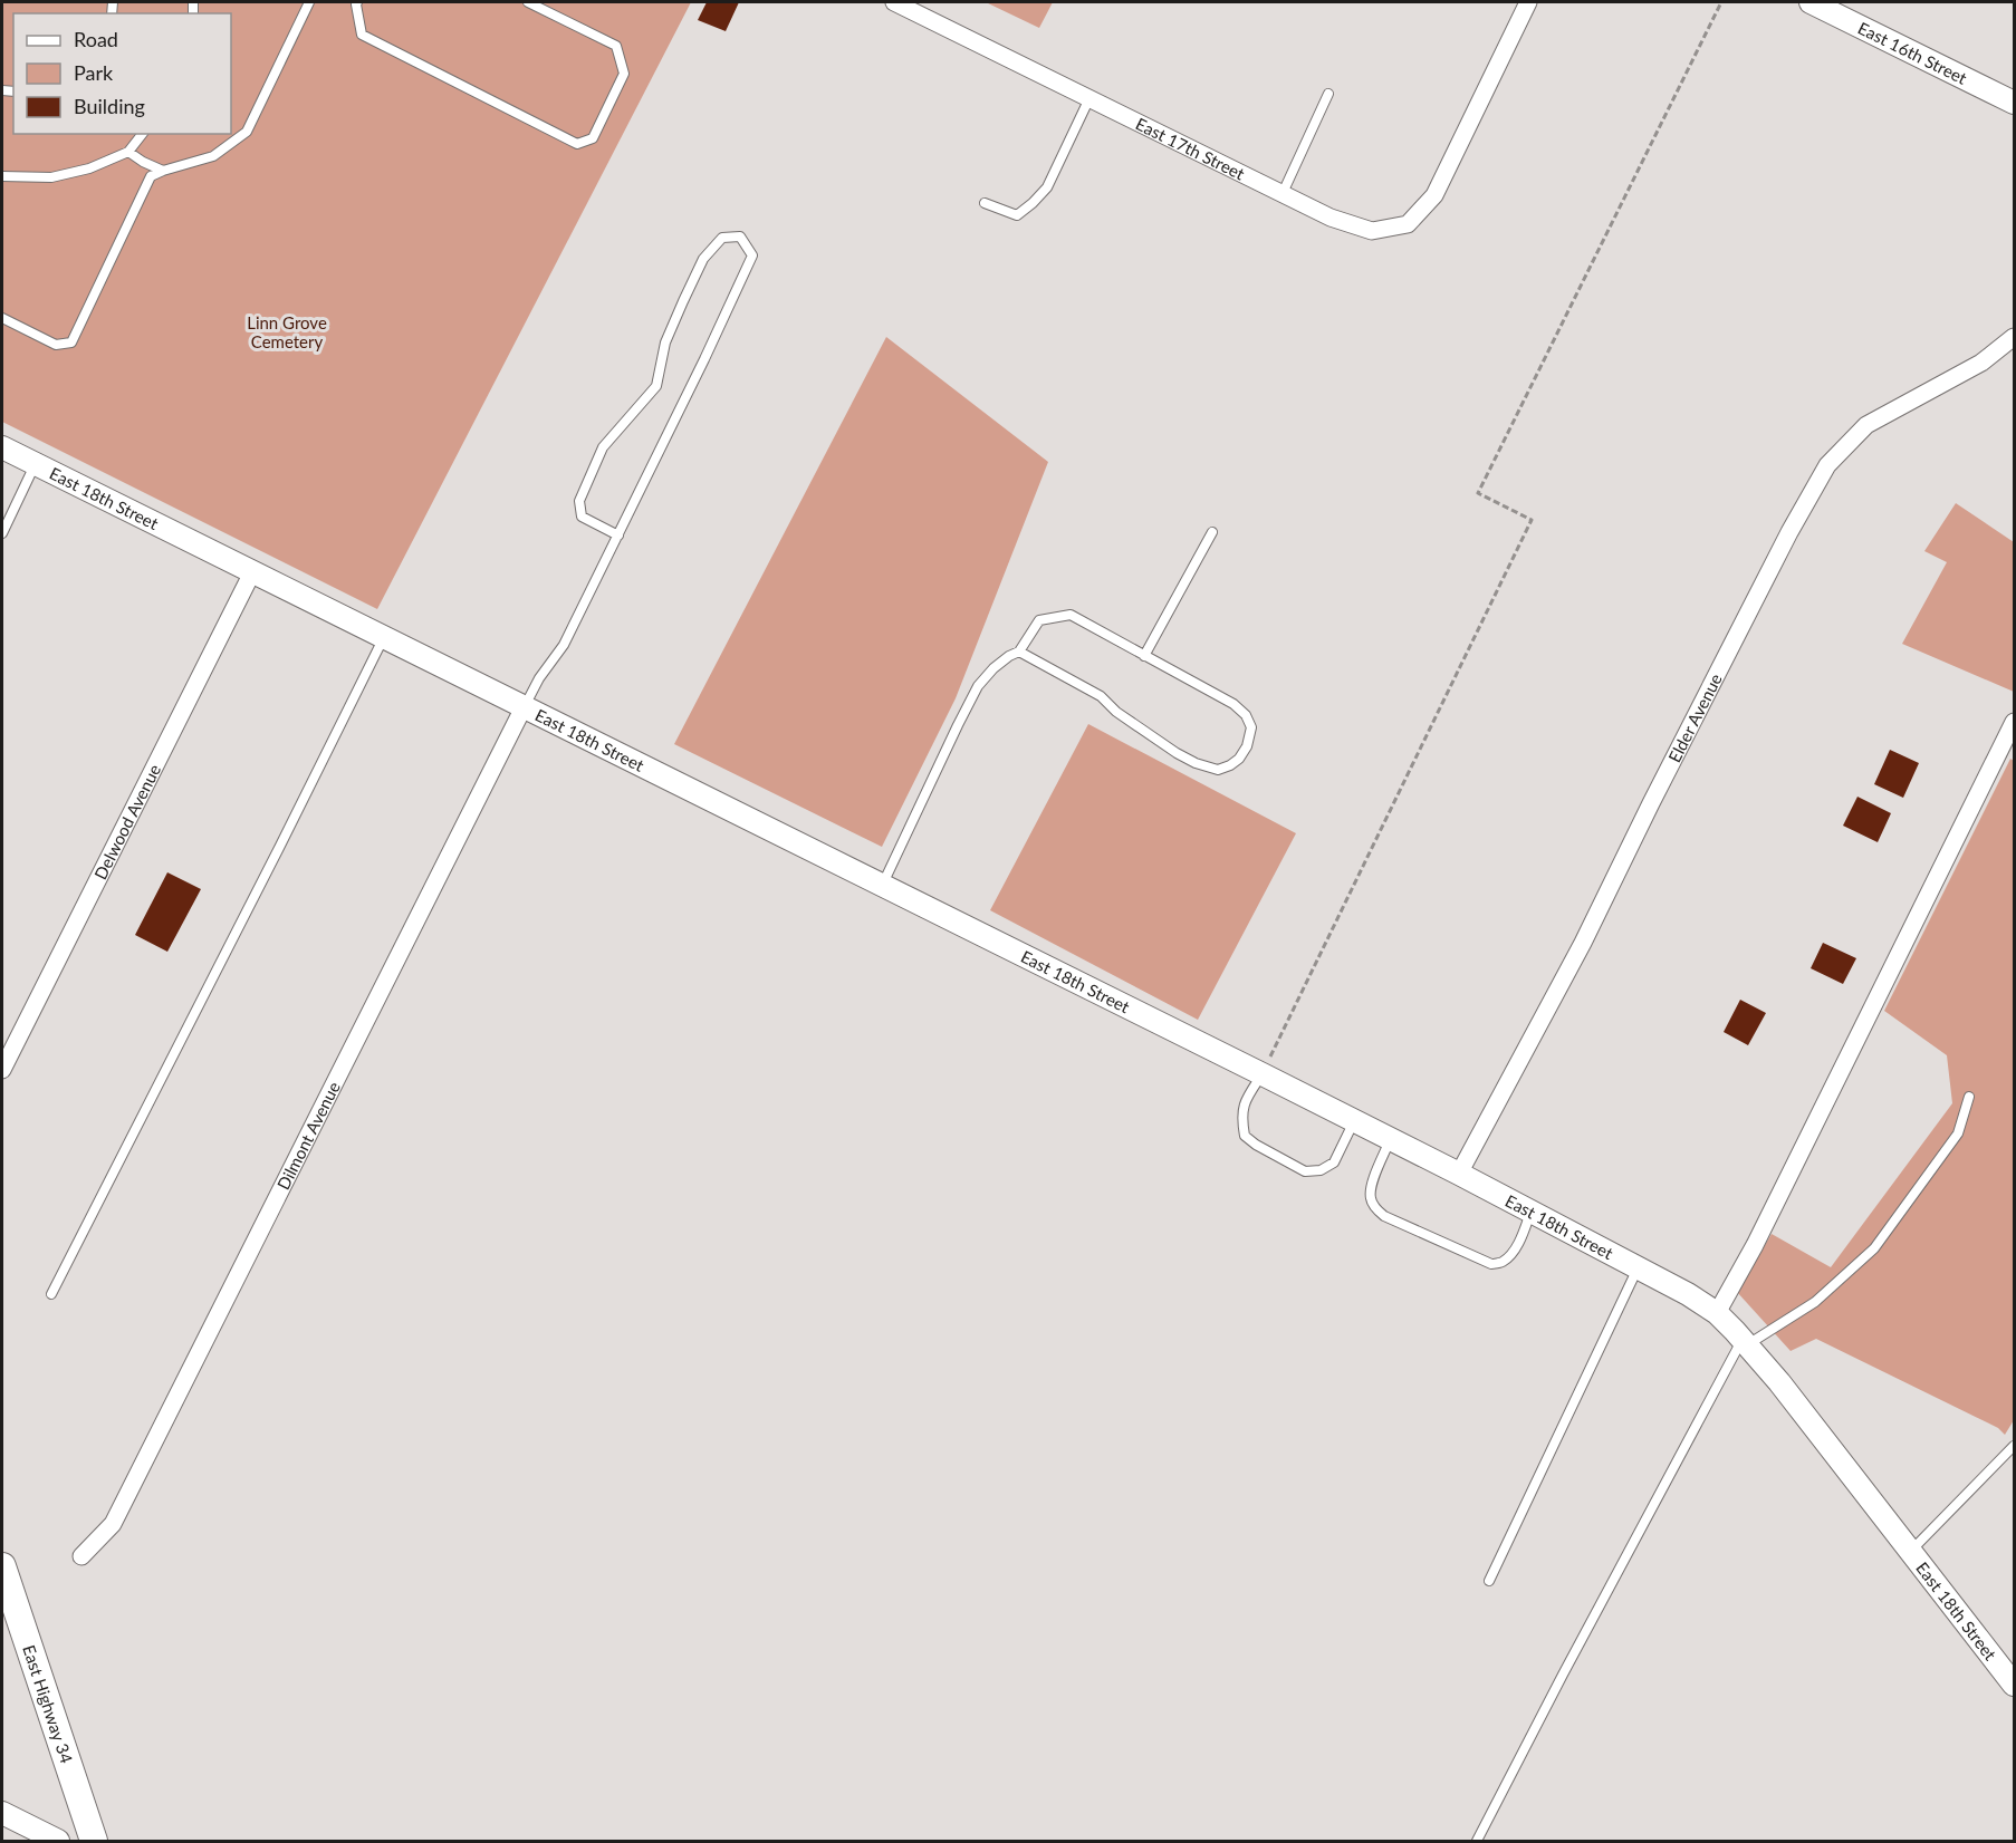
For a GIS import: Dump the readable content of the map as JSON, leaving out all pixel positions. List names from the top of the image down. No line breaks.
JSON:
{"streets":{"main road":["East Highway 34"],"street":["East 16th Street","East 17th Street","East 18th Street","Elder Avenue","Delwood Avenue","Dilmont Avenue"]},"crossings":[["East 18th Street","Elder Avenue"],["East 18th Street","Delwood Avenue"],["East 18th Street","Dilmont Avenue"]],"parks":["Linn Grove Cemetery"],"legend":["Road","Park","Building"]}
